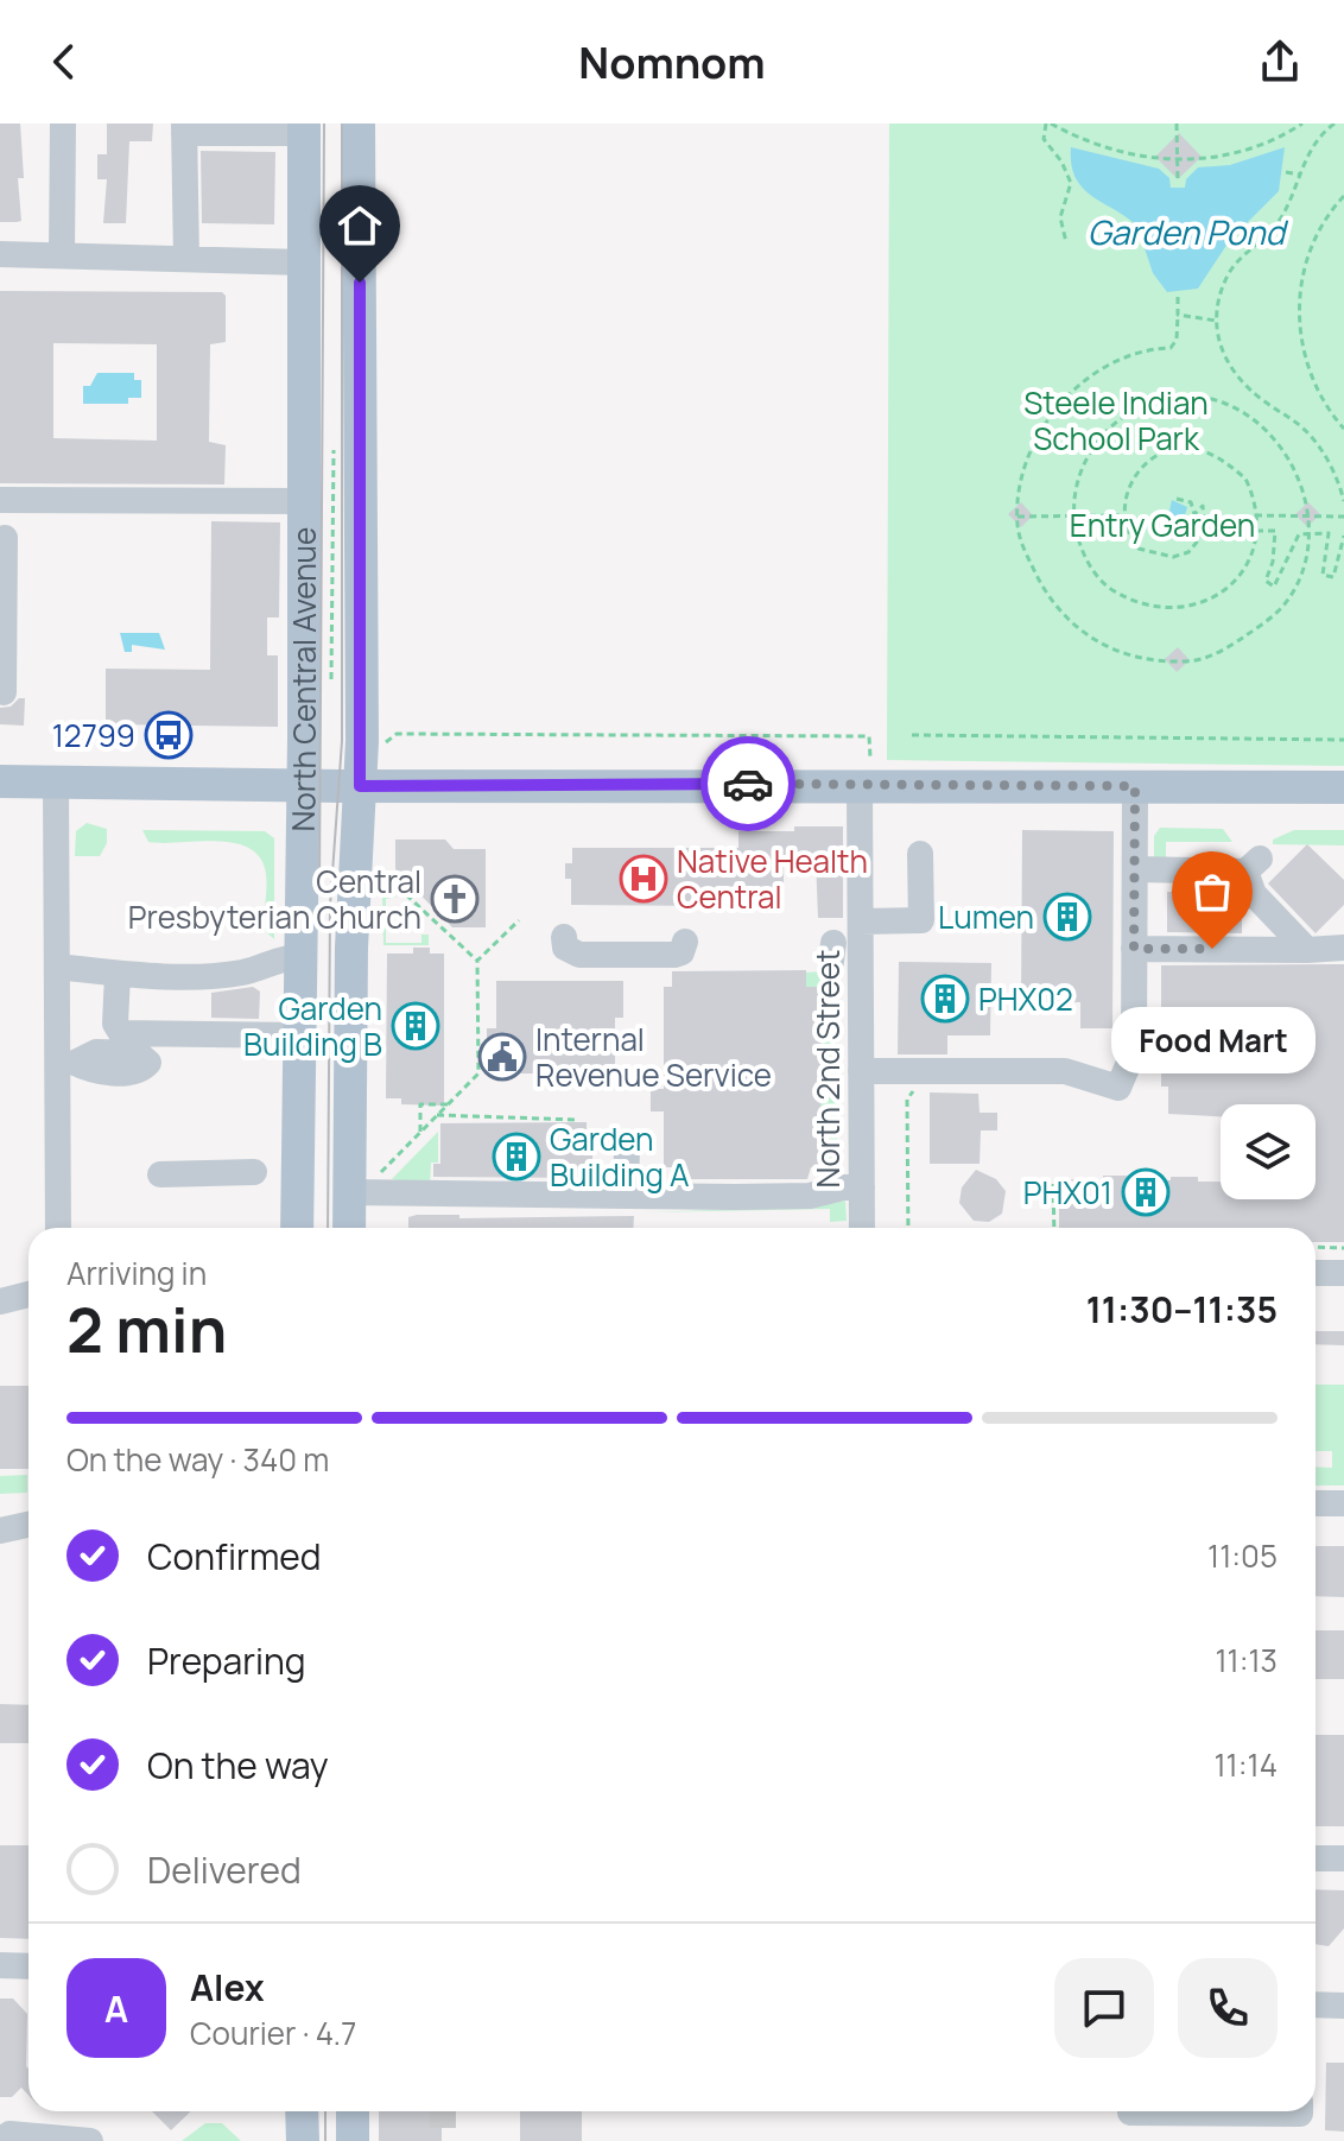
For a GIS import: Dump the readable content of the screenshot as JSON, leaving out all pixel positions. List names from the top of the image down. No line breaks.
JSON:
{"streets":{"main road":["North Central Avenue"],"street":["North 2nd Street"]},"water":["Garden Pond"],"parks":["Steele Indian School Park","Entry Garden"],"places":{"bus stop":["12799"],"hospital":["Native Health Central"],"church":["Central Presbyterian Church"],"building":["Lumen","PHX02","Garden Building B","Garden Building A","PHX01"],"other":["Food Mart"],"public building":["Internal Revenue Service"]},"page":{"header":"Nomnom","bubble":"Food Mart","heading":["2 min","Arriving in","11:30–11:35"],"panel":["Alex","Courier · 4.7"],"bar":"On the way · 340 m","list":[["Confirmed","11:05"],["Preparing","11:13"],["On the way","11:14"],"Delivered"],"round":"A"}}
